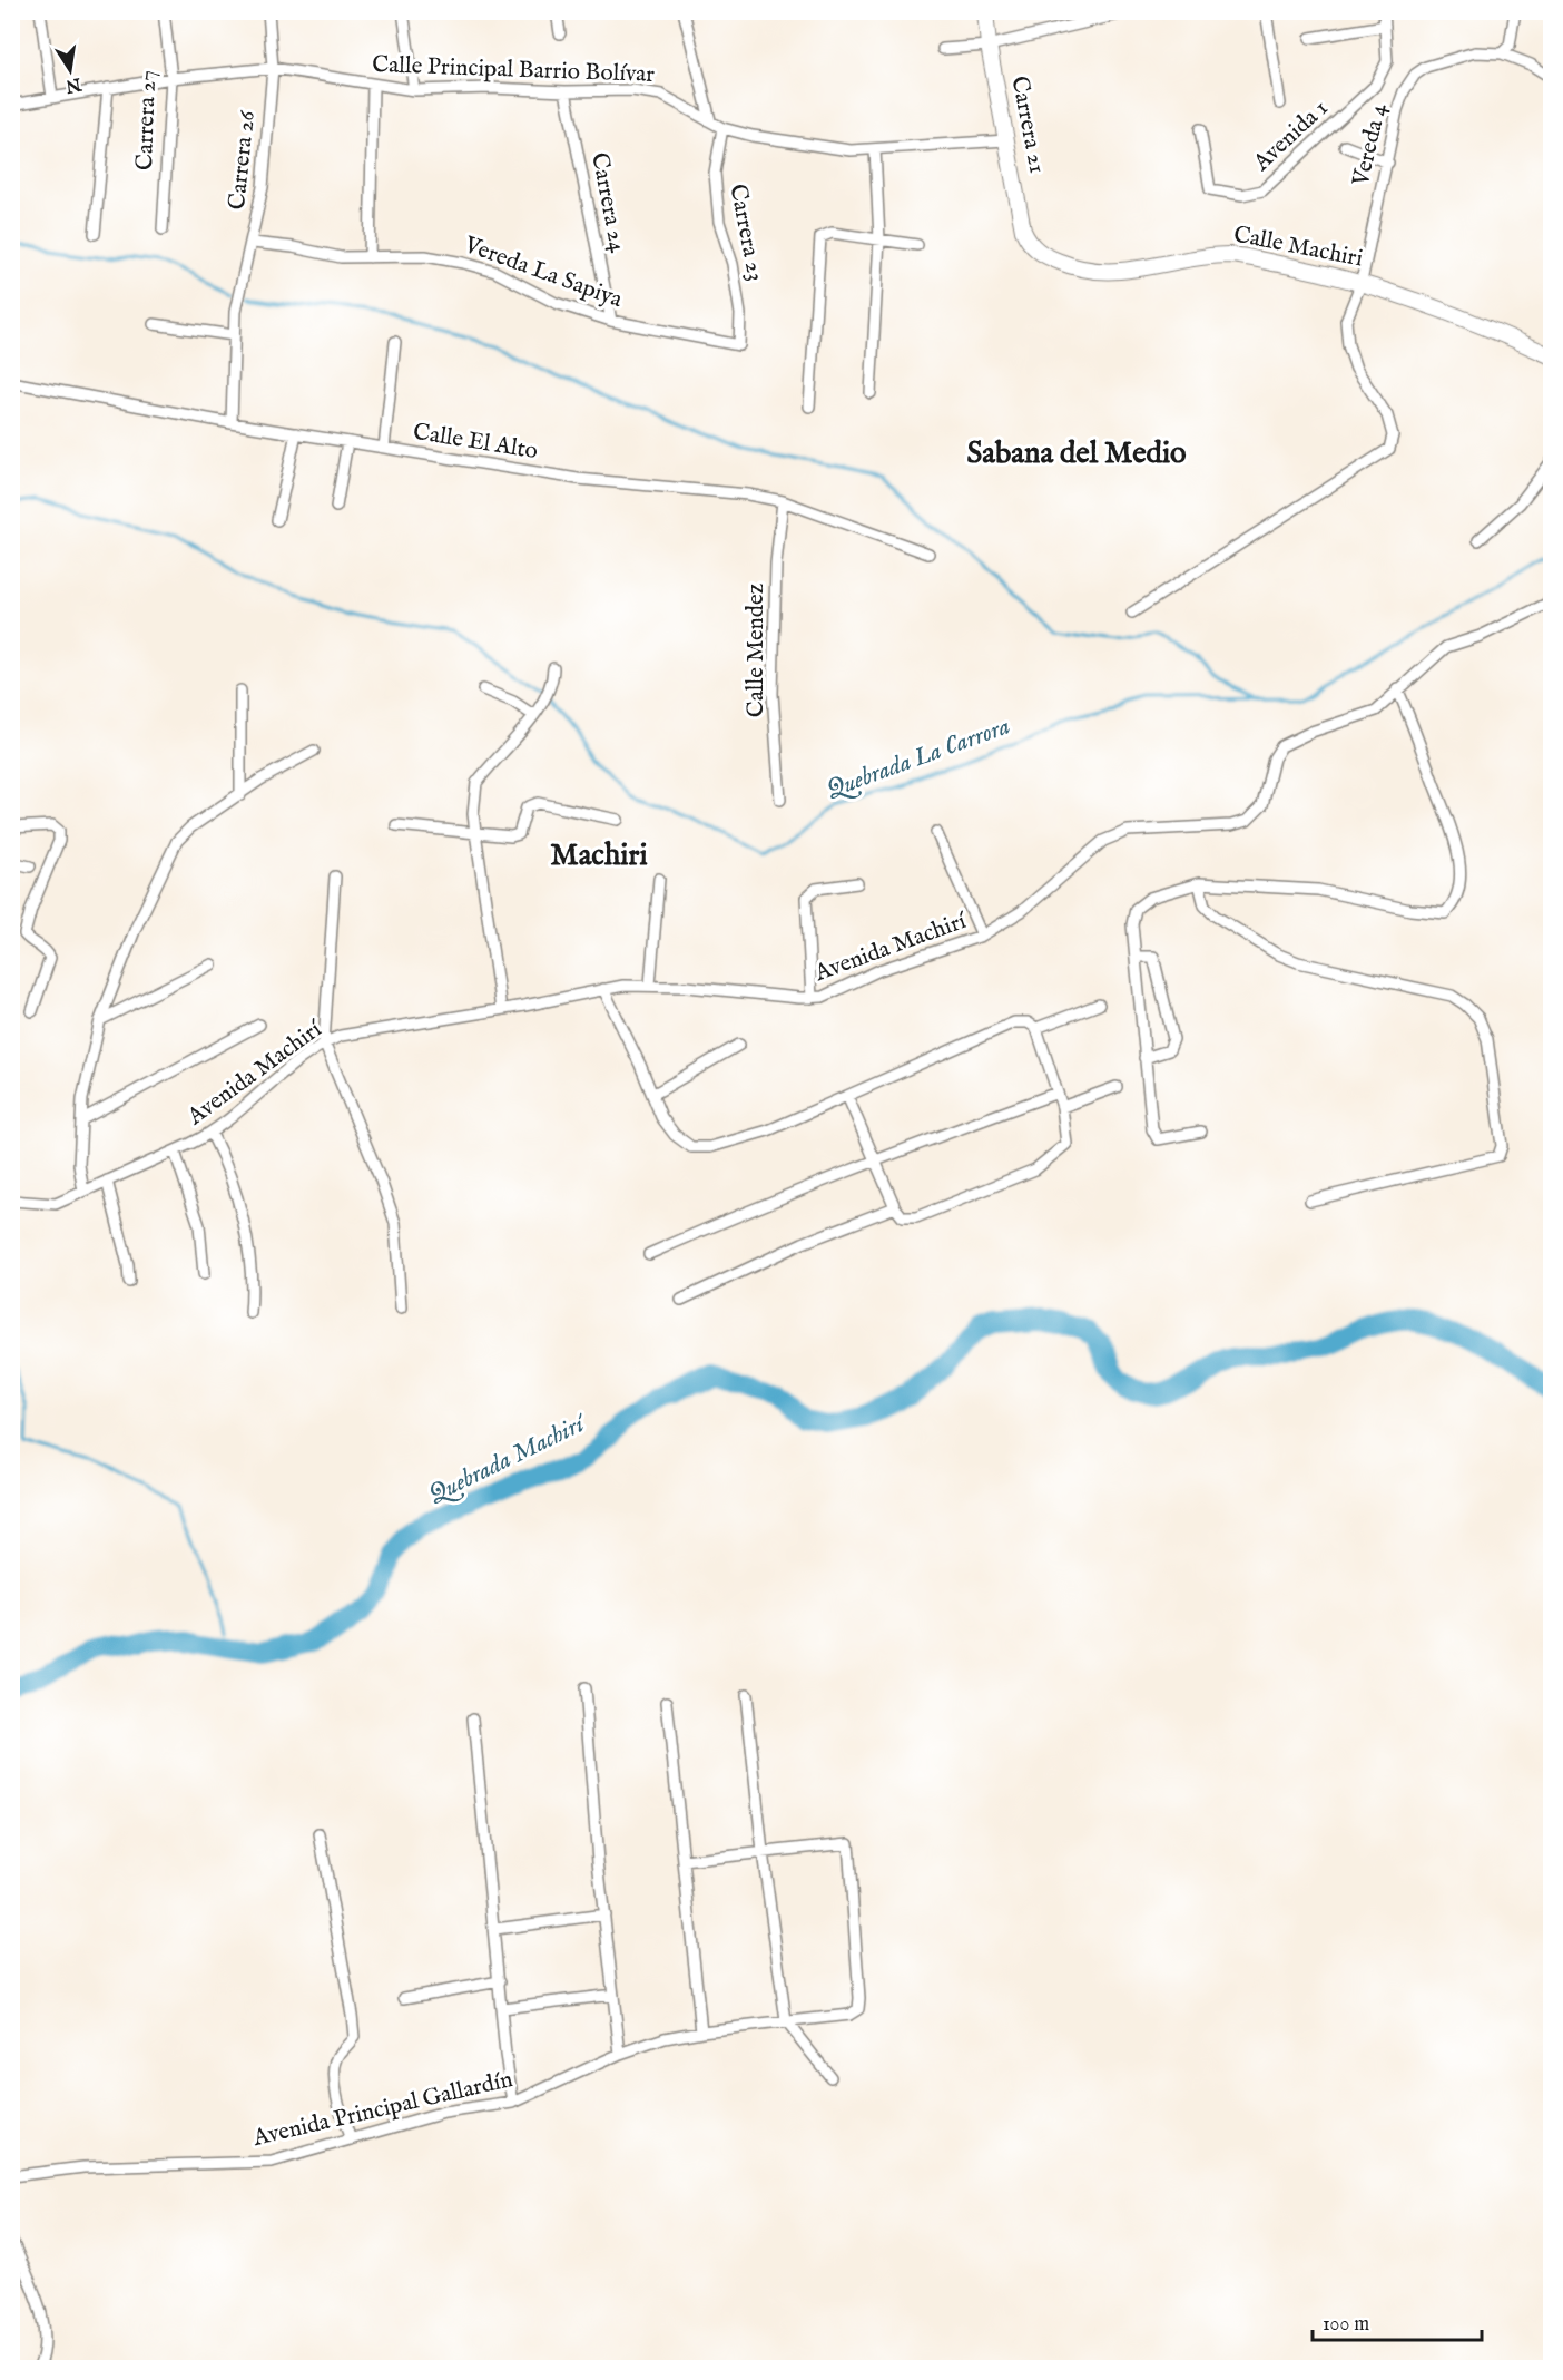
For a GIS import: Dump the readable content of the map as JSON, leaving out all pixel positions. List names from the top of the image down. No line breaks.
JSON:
{"streets":{"street":["Calle Principal Barrio Bolívar","Carrera 27","Carrera 21","Avenida 1","Vereda 4","Carrera 26","Carrera 24","Carrera 23","Calle Machiri","Vereda La Sapiya","Calle El Alto","Calle Mendez","Avenida Machirí","Avenida Principal Gallardín"]},"crossings":[["Calle Principal Barrio Bolívar","Carrera 27"],["Calle Principal Barrio Bolívar","Carrera 21"],["Calle Principal Barrio Bolívar","Carrera 26"],["Calle Principal Barrio Bolívar","Carrera 24"],["Calle Principal Barrio Bolívar","Carrera 23"],["Carrera 21","Calle Machiri"],["Vereda 4","Calle Machiri"],["Carrera 26","Vereda La Sapiya"],["Carrera 26","Calle El Alto"],["Carrera 24","Vereda La Sapiya"],["Carrera 23","Vereda La Sapiya"],["Calle El Alto","Calle Mendez"]],"districts":["Sabana del Medio","Machiri"],"water":["Quebrada La Carrora","Quebrada Machirí"],"scale_bar":"100 m","north":"bottom"}
